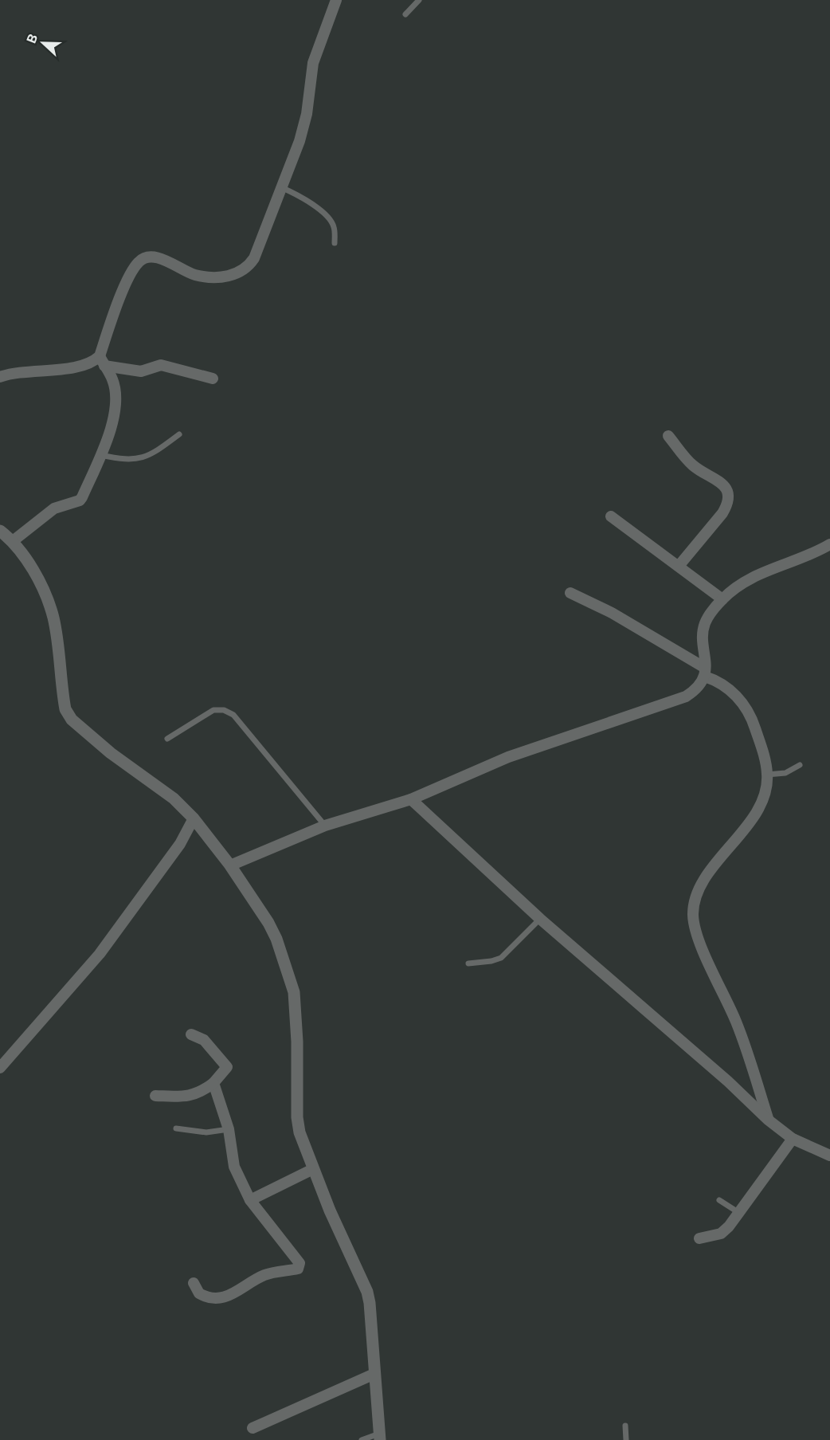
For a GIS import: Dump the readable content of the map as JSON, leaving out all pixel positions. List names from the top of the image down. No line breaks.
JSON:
{"north":"left"}
